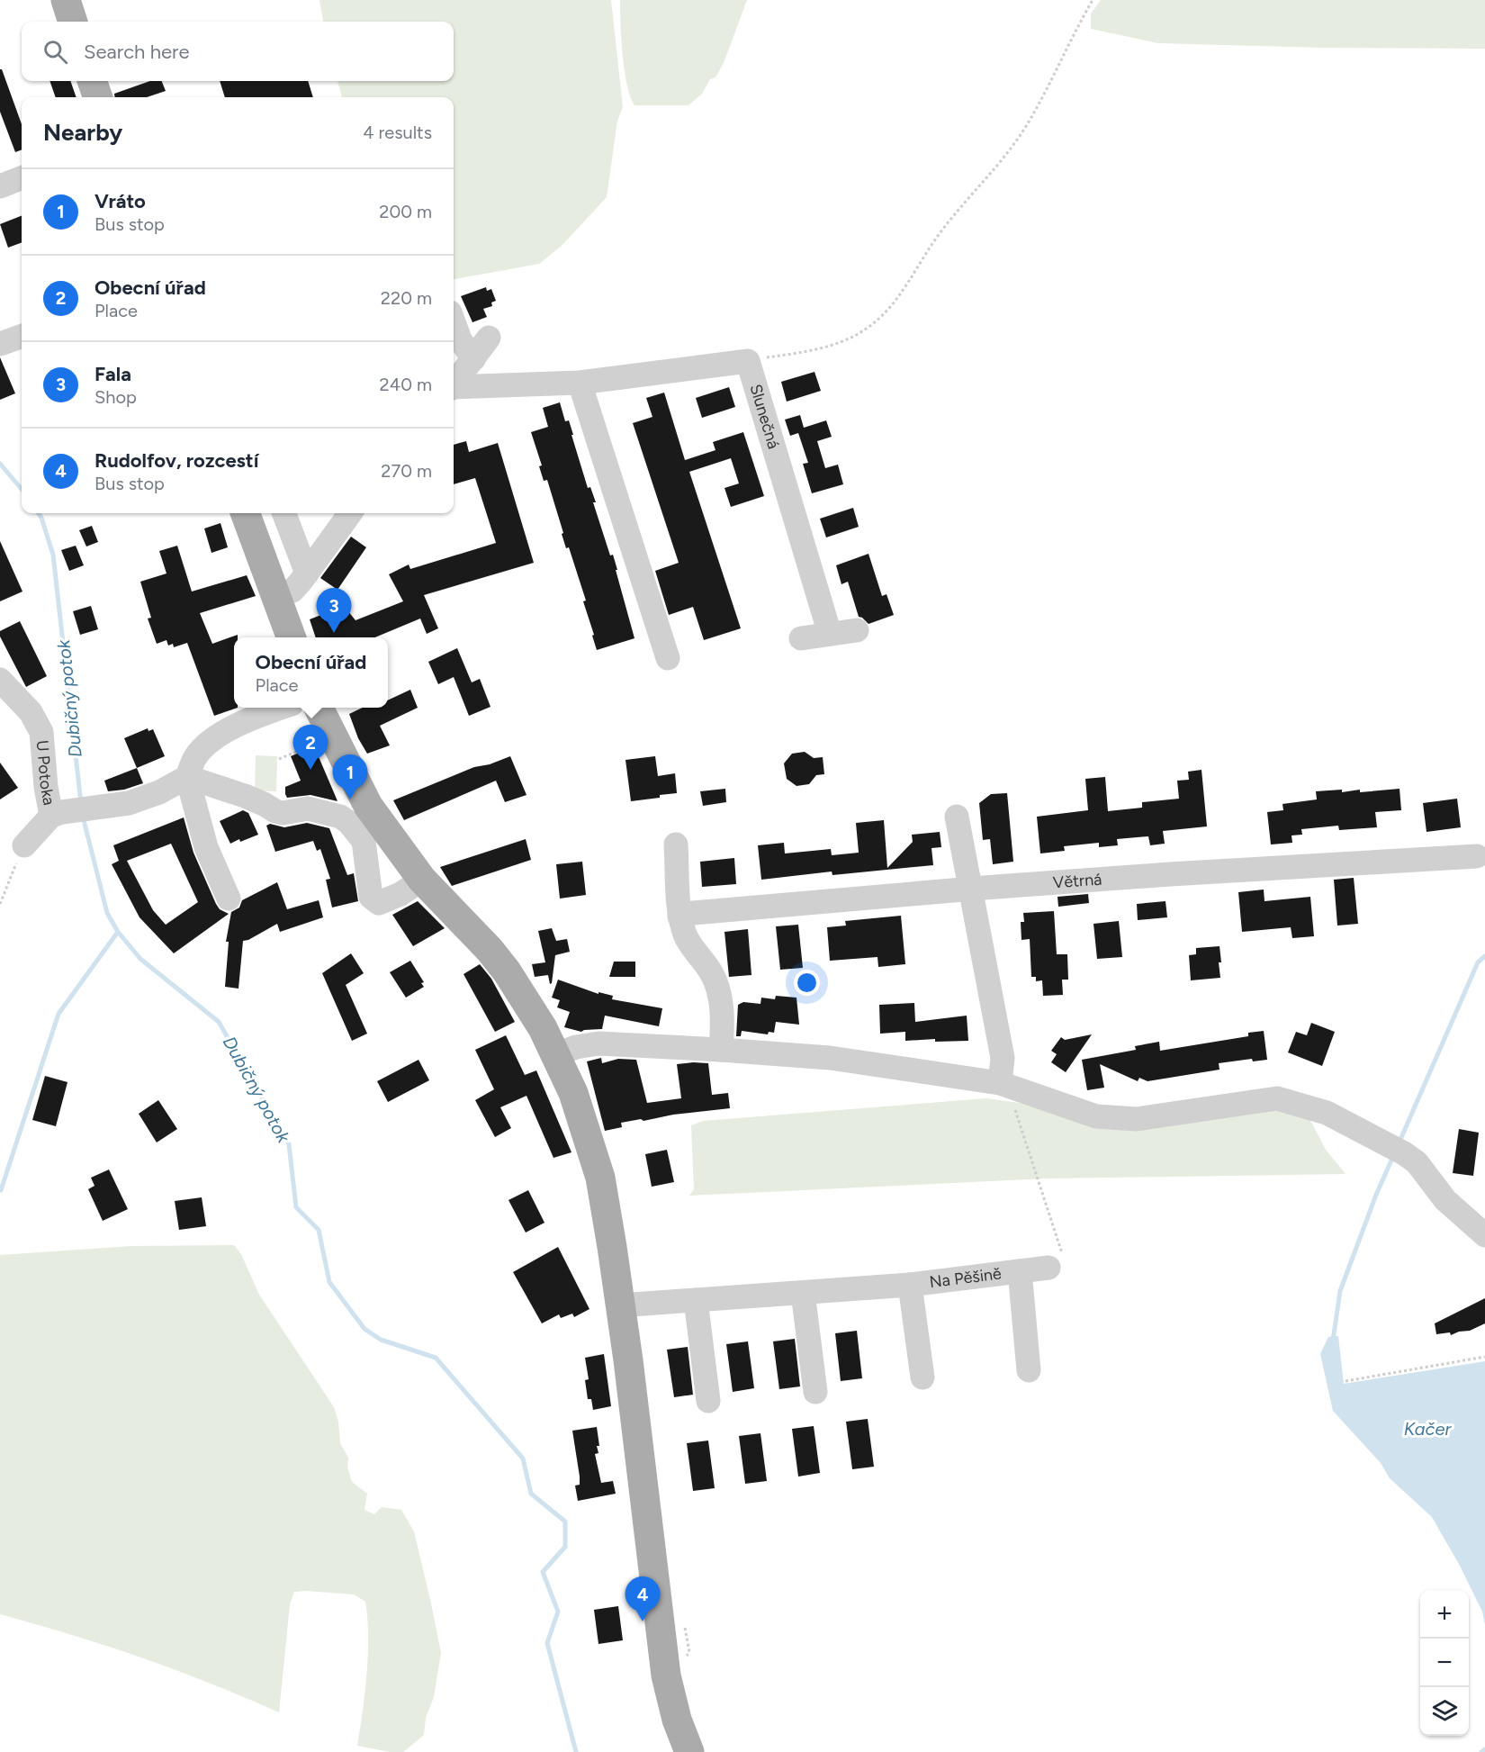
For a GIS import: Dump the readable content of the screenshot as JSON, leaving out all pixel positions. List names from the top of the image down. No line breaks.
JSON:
{"streets":{"street":["Slunečná","U Potoka","Větrná","Na Pěšině"]},"water":["Dubičný potok","Kačer"],"page":{"search":"Search here","heading":["Nearby","4 results"],"list":[{"mark":"1","name":"Vráto","note":"Bus stop","value":"200 m"},{"mark":"2","name":"Obecní úřad","note":"Place","value":"220 m"},{"mark":"3","name":"Fala","note":"Shop","value":"240 m"},{"mark":"4","name":"Rudolfov, rozcestí","note":"Bus stop","value":"270 m"}],"pins":["3","2","1","4"],"popup":["Obecní úřad","Place"],"map_buttons":["+","−"]}}
